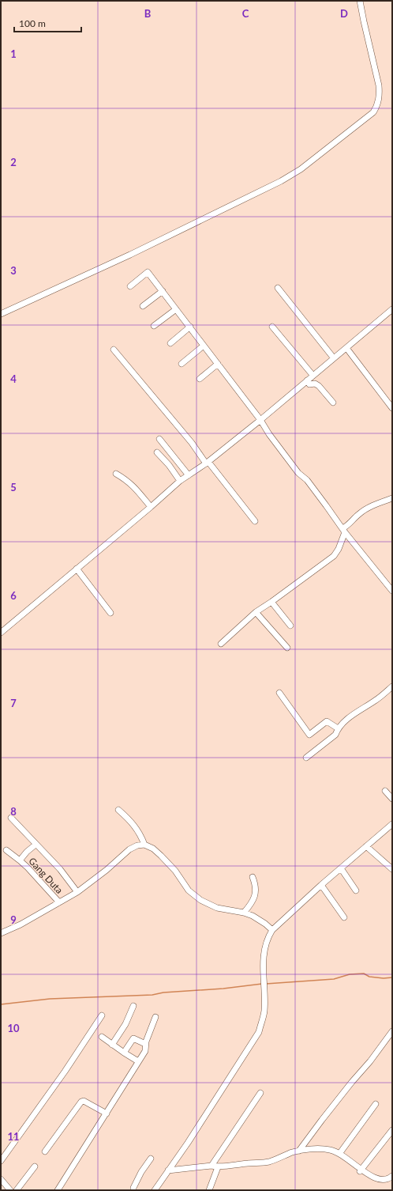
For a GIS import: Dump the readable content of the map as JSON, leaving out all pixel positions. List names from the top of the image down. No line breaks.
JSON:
{"streets":{"street":["Gang Duta"]},"scale_bar":"100 m","grid":{"columns":["B","C","D"],"rows":["1","2","3","4","5","6","7","8","9","10","11"]}}
